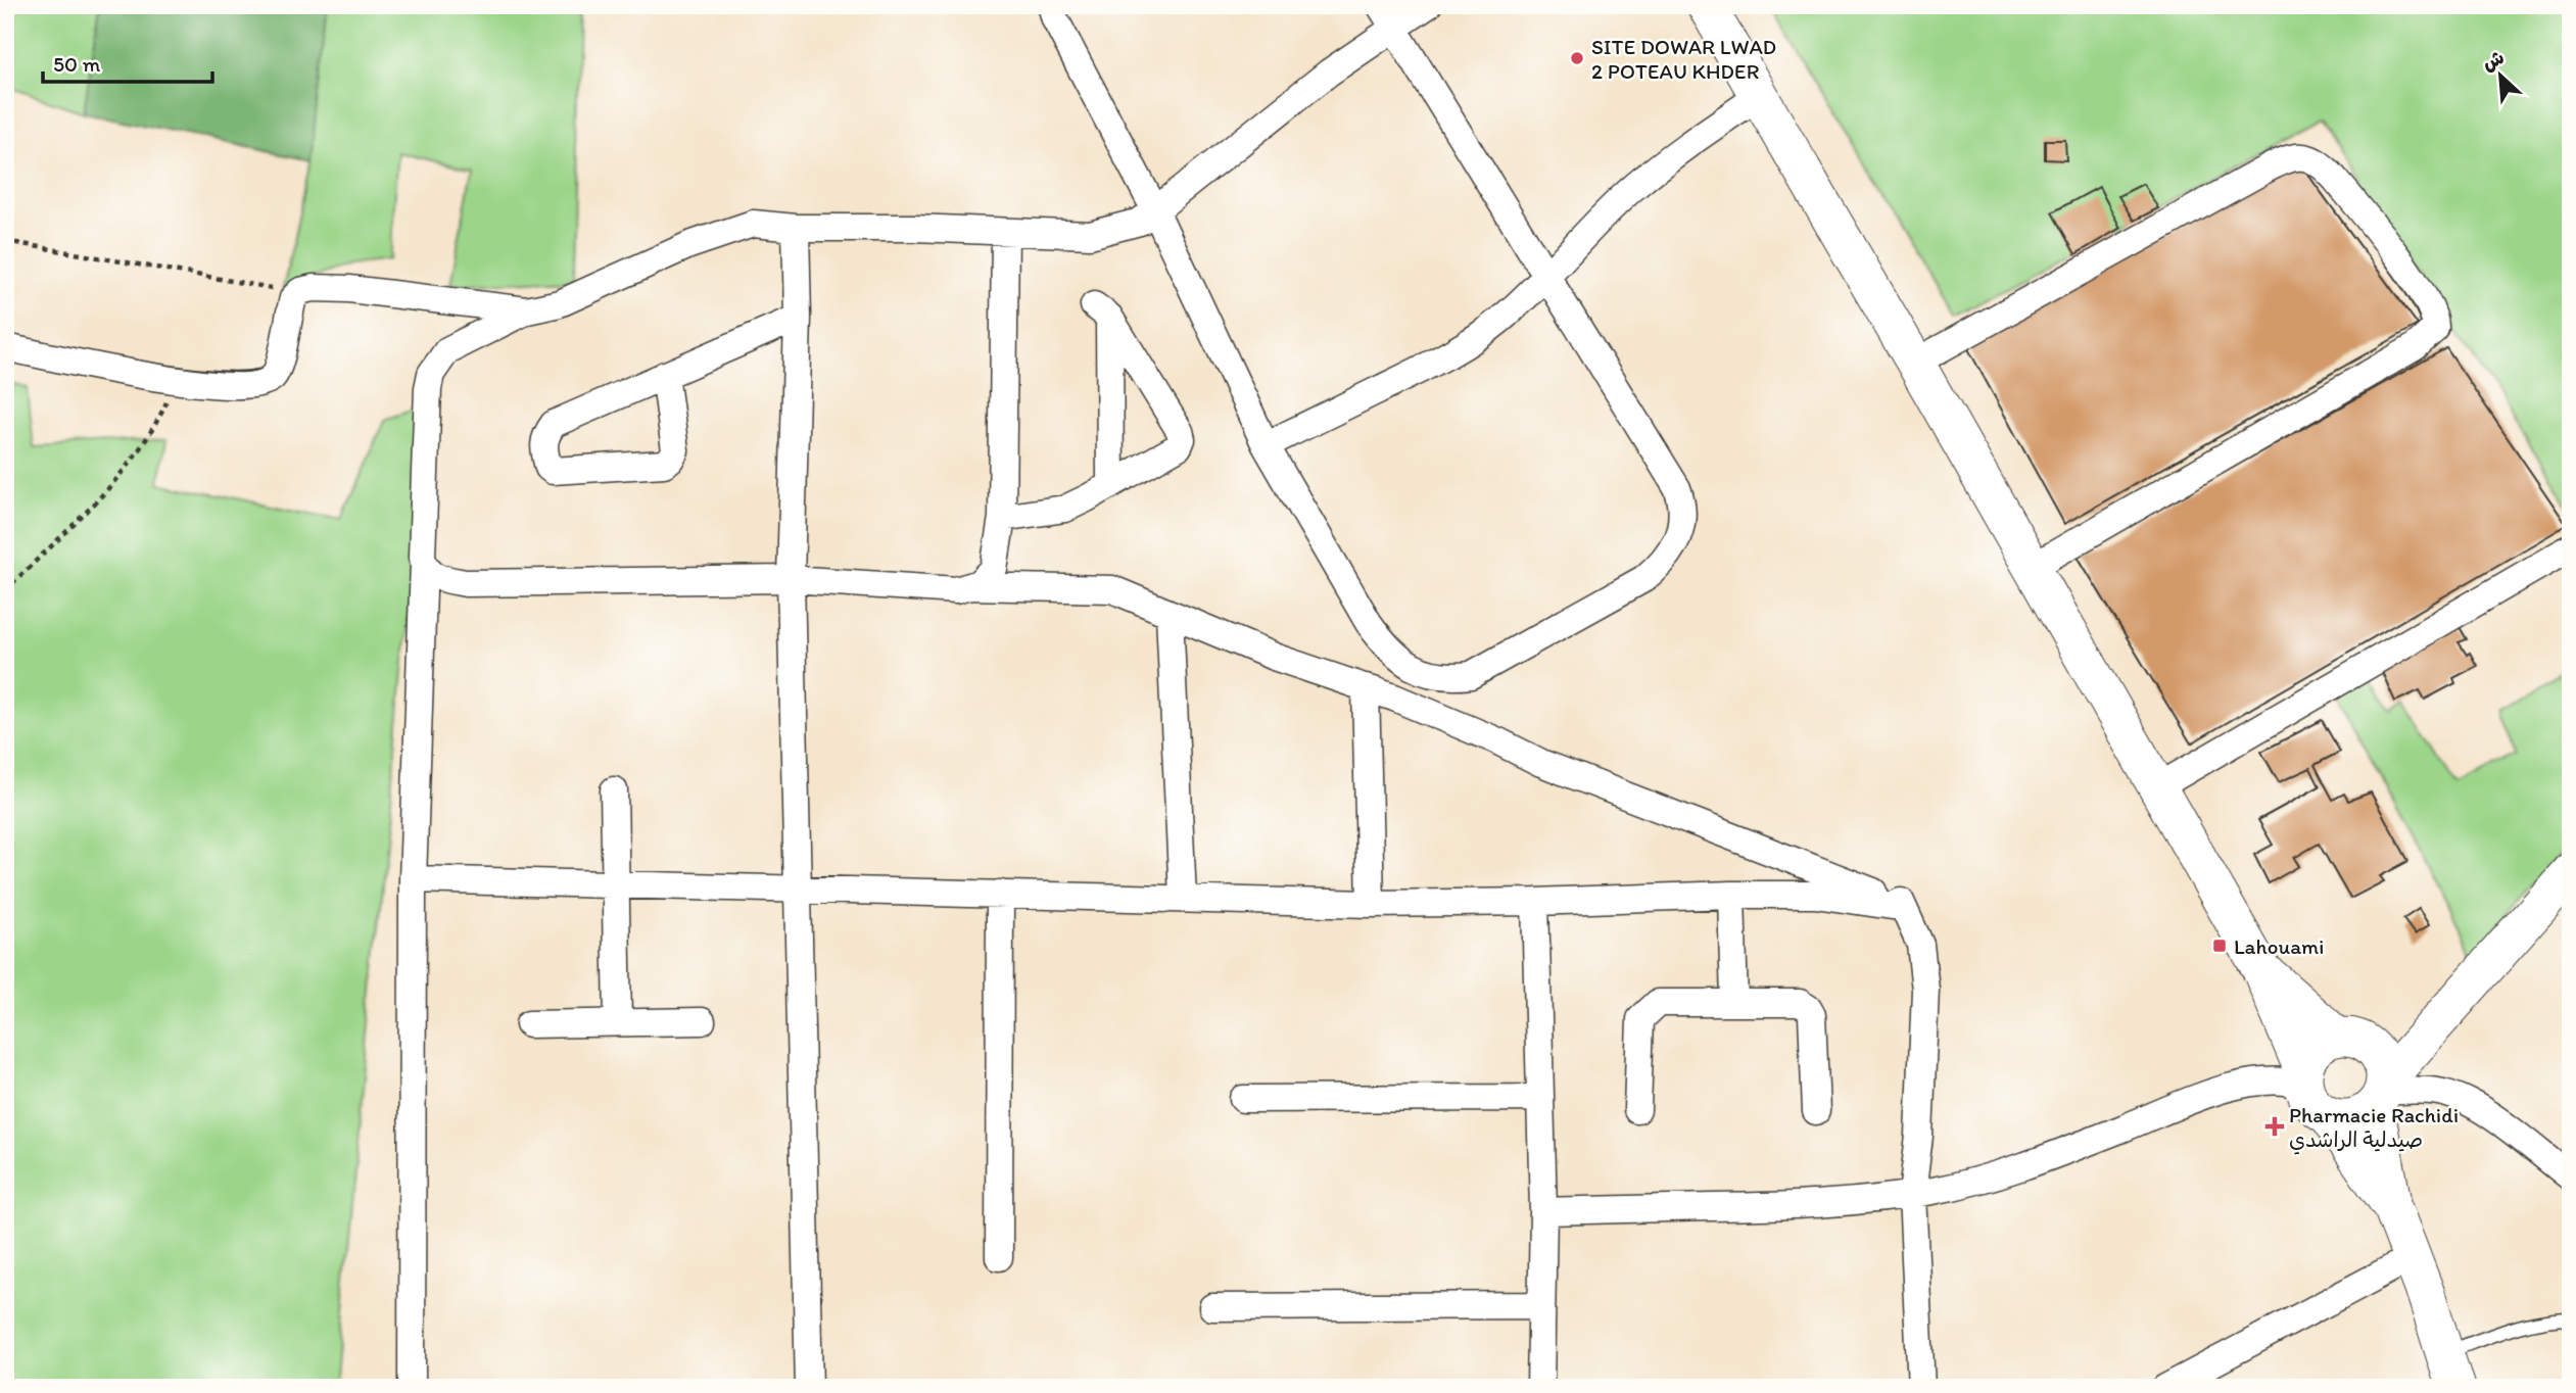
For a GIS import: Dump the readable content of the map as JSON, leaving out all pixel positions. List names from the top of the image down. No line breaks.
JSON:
{"places":{"other":["SITE DOWAR LWAD 2 POTEAU KHDER"],"transit":["Lahouami"],"health":["Pharmacie Rachidi صيدلية الراشدي"]},"scale_bar":"50 m","north":"top left"}
